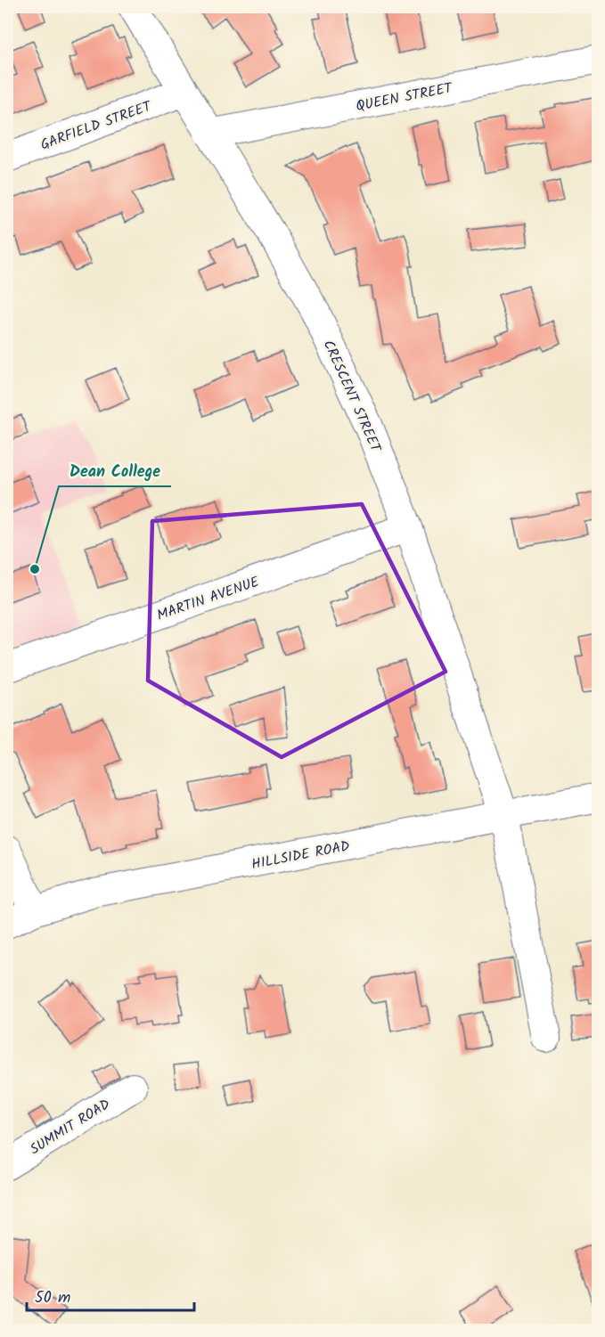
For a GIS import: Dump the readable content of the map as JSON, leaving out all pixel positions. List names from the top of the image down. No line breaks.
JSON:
{"streets":{"street":["QUEEN STREET","GARFIELD STREET","CRESCENT STREET","MARTIN AVENUE","HILLSIDE ROAD","SUMMIT ROAD"]},"crossings":[["QUEEN STREET","CRESCENT STREET"],["GARFIELD STREET","CRESCENT STREET"],["CRESCENT STREET","MARTIN AVENUE"],["CRESCENT STREET","HILLSIDE ROAD"]],"places":["Dean College"],"scale_bar":"50 m"}
